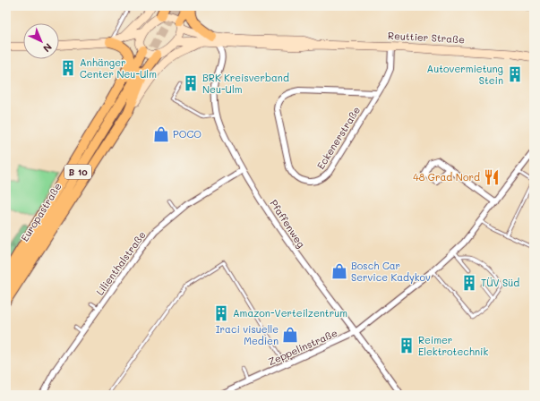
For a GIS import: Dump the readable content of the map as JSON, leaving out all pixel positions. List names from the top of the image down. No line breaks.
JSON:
{"streets":{"main road":["Reuttier Straße","B 10","Europastraße"],"street":["Eckenerstraße","Pfaffenweg","Lilienthalstraße","Zeppelinstraße"]},"crossings":[["Reuttier Straße","Eckenerstraße"],["Reuttier Straße","Pfaffenweg"],["Pfaffenweg","Lilienthalstraße"],["Pfaffenweg","Zeppelinstraße"]],"places":{"building":["Anhänger Center Neu-Ulm","Autovermietung Stein","BRK Kreisverband Neu-Ulm","TÜV Süd","Amazon-Verteilzentrum","Reimer Elektrotechnik"],"shop":["POCO","Bosch Car Service Kadykov","Iraci visuelle Medien"],"restaurant":["48 Grad Nord"]},"north":"bottom right"}
